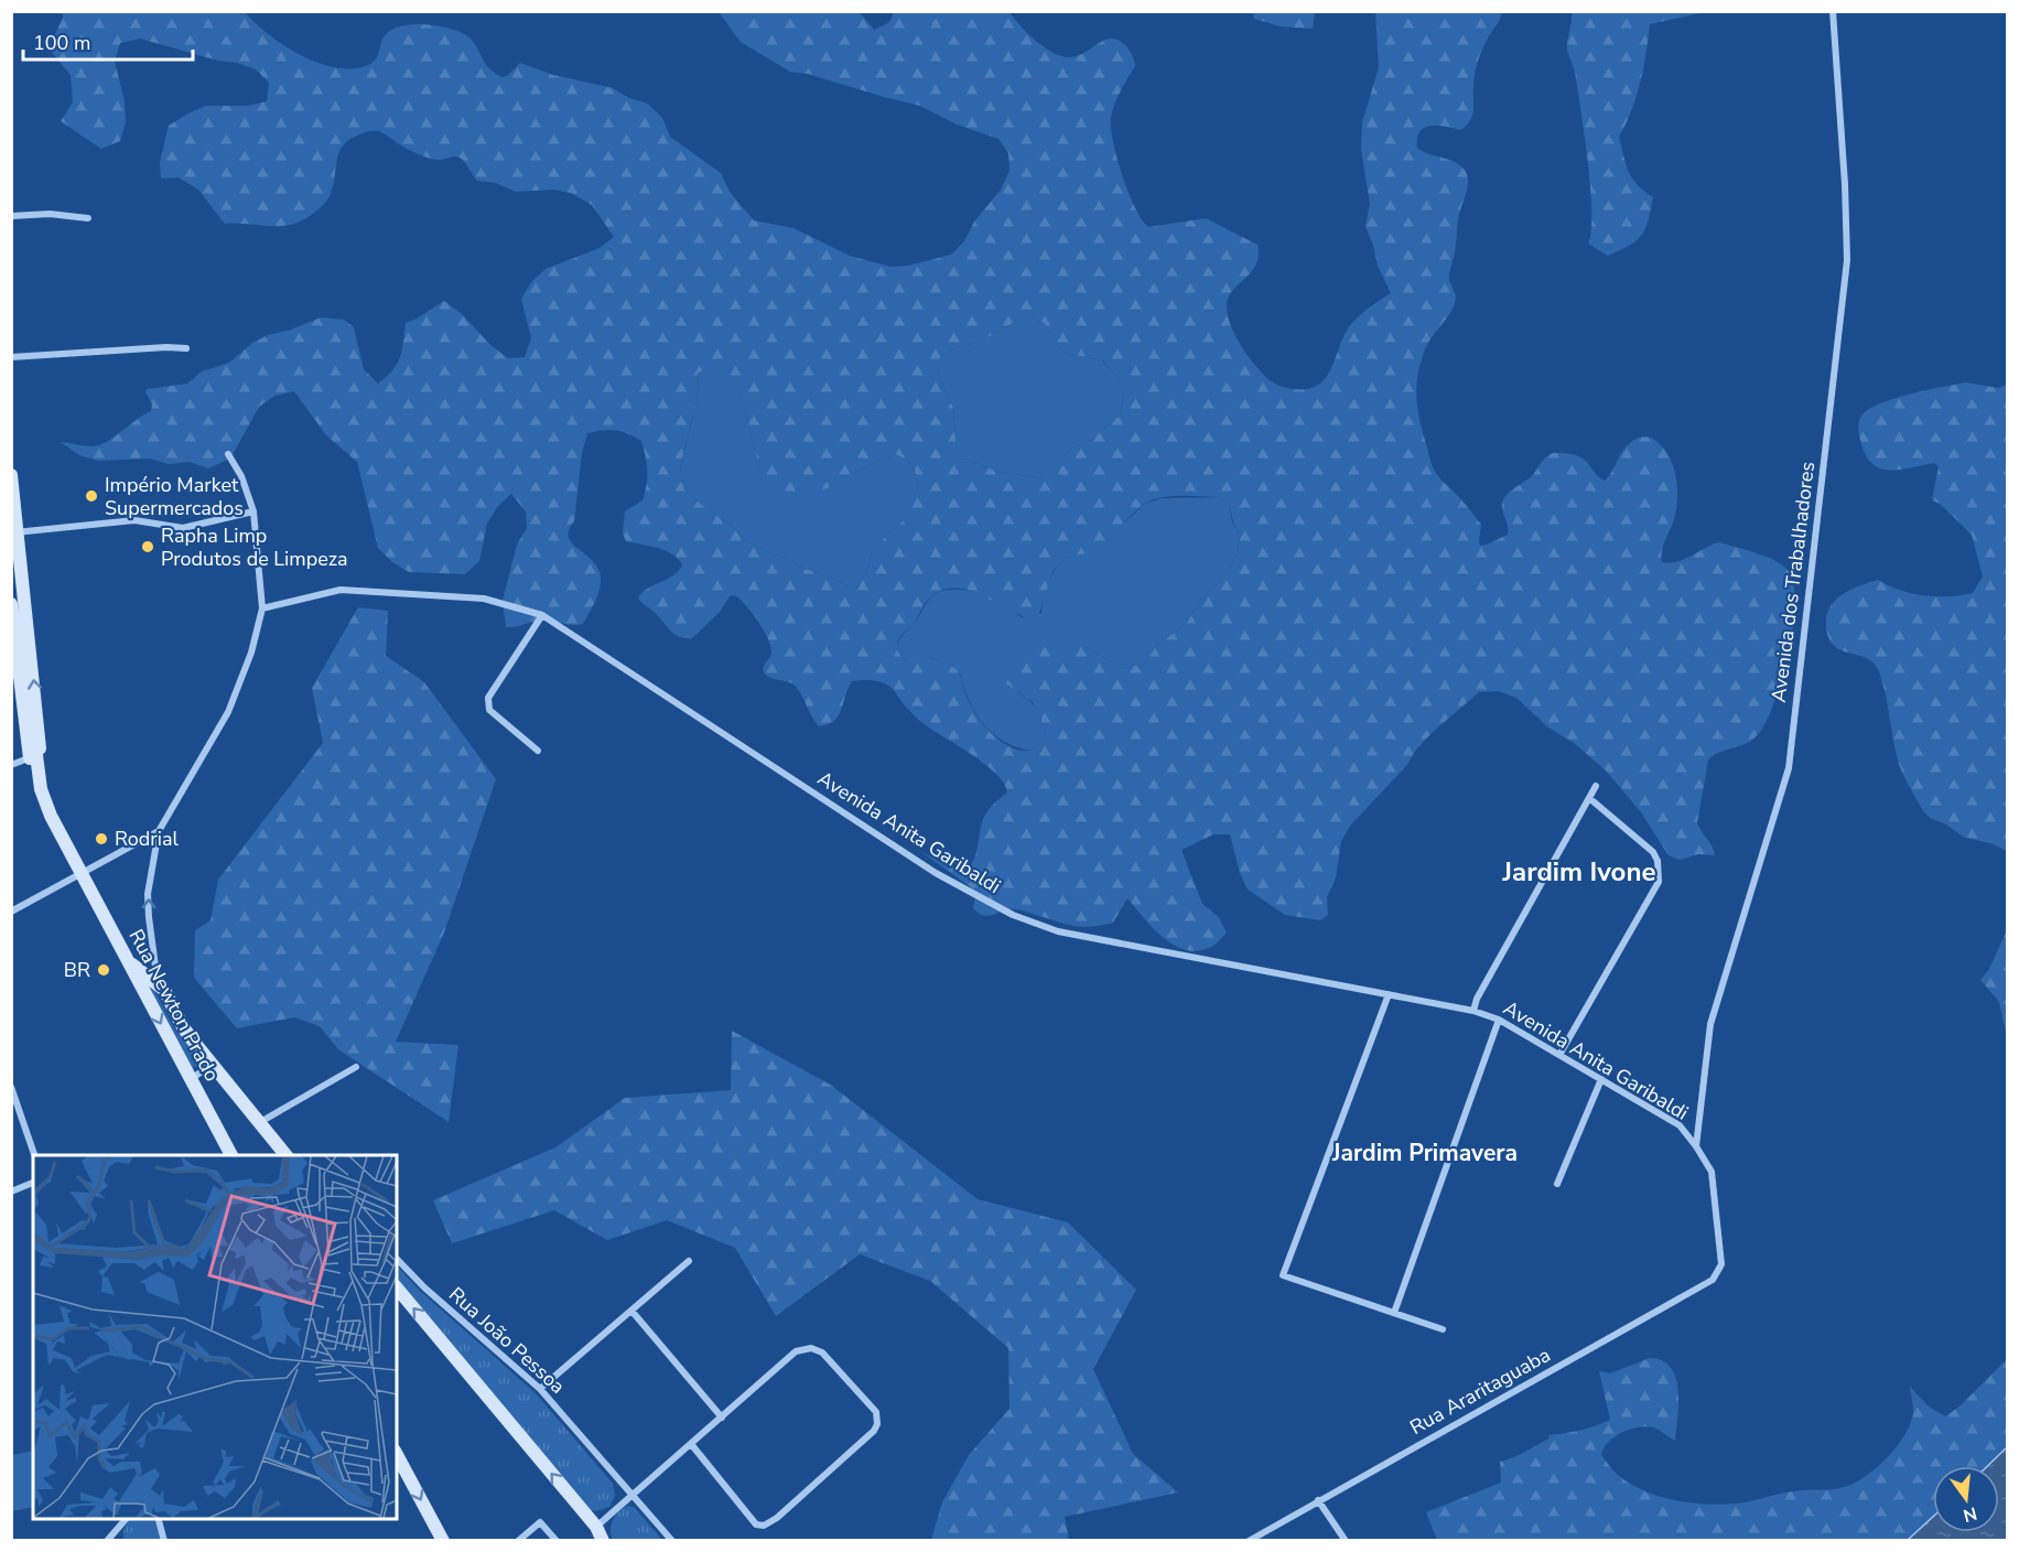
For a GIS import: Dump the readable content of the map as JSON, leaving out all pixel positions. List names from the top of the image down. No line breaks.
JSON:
{"streets":{"street":["Avenida dos Trabalhadores","Avenida Anita Garibaldi","Rua Newton Prado","Rua João Pessoa","Rua Araritaguaba"]},"crossings":[["Avenida dos Trabalhadores","Avenida Anita Garibaldi"],["Avenida Anita Garibaldi","Rua Araritaguaba"]],"districts":["Jardim Ivone","Jardim Primavera"],"places":["Império Market Supermercados","Rapha Limp Produtos de Limpeza","Rodrial","BR"],"scale_bar":"100 m","north":"bottom"}
